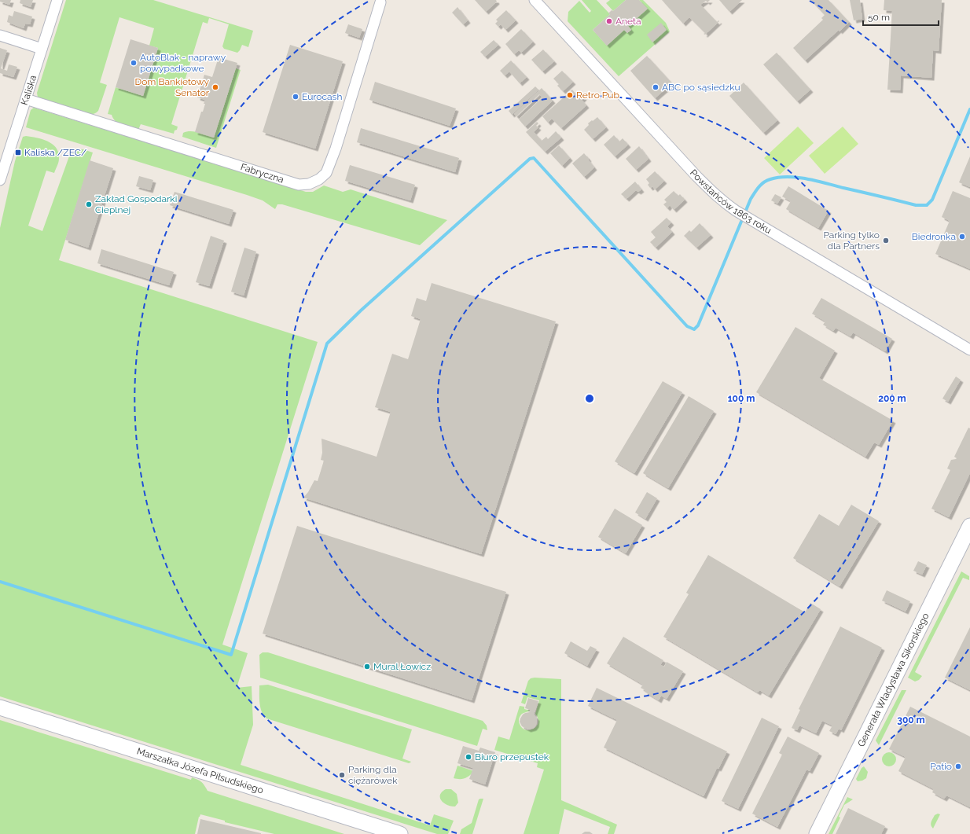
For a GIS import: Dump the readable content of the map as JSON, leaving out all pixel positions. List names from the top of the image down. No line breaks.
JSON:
{"streets":{"street":["Kaliska","Fabryczna","Powstańców 1863 roku","Generała Władysława Sikorskiego","Marszałka Józefa Piłsudskiego"]},"crossings":[["Kaliska","Fabryczna"]],"places":{"other":["Aneta","AutoBlak - naprawy powypadkowe","Dom Bankietowy Senator","ABC po sąsiedzku","Retro Pub","Eurocash","Zakład Gospodarki Cieplnej","Biedronka","Parking tylko dla Partners","Mural Łowicz","Biuro przepustek","Patio","Parking dla ciężarówek"],"transit":["Kaliska /ZEC/"]},"scale_bar":"50 m","rings":["100 m","200 m","300 m"]}
